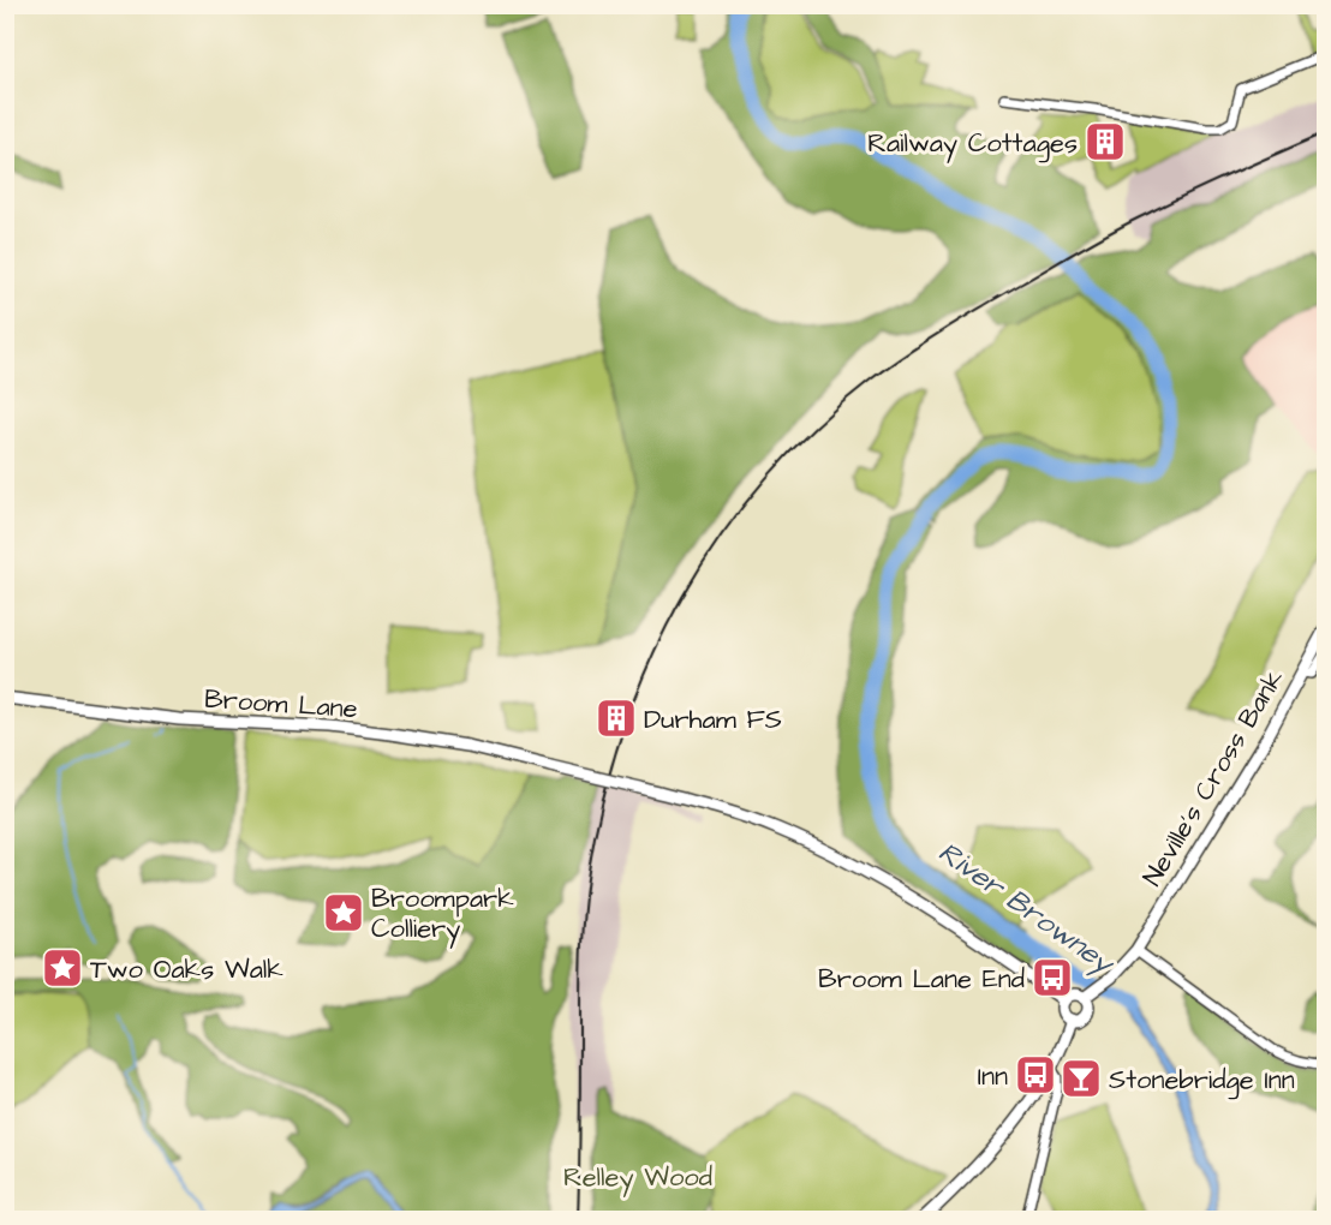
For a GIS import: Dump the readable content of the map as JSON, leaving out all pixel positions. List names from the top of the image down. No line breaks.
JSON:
{"streets":{"main road":["Broom Lane","Neville's Cross Bank"]},"crossings":[["Broom Lane","Neville's Cross Bank"]],"water":["River Browney"],"parks":["Relley Wood"],"places":{"building":["Railway Cottages","Durham FS"],"place":["Broompark Colliery","Two Oaks Walk"],"bus stop":["Broom Lane End","Inn"],"bar":["Stonebridge Inn"]}}
